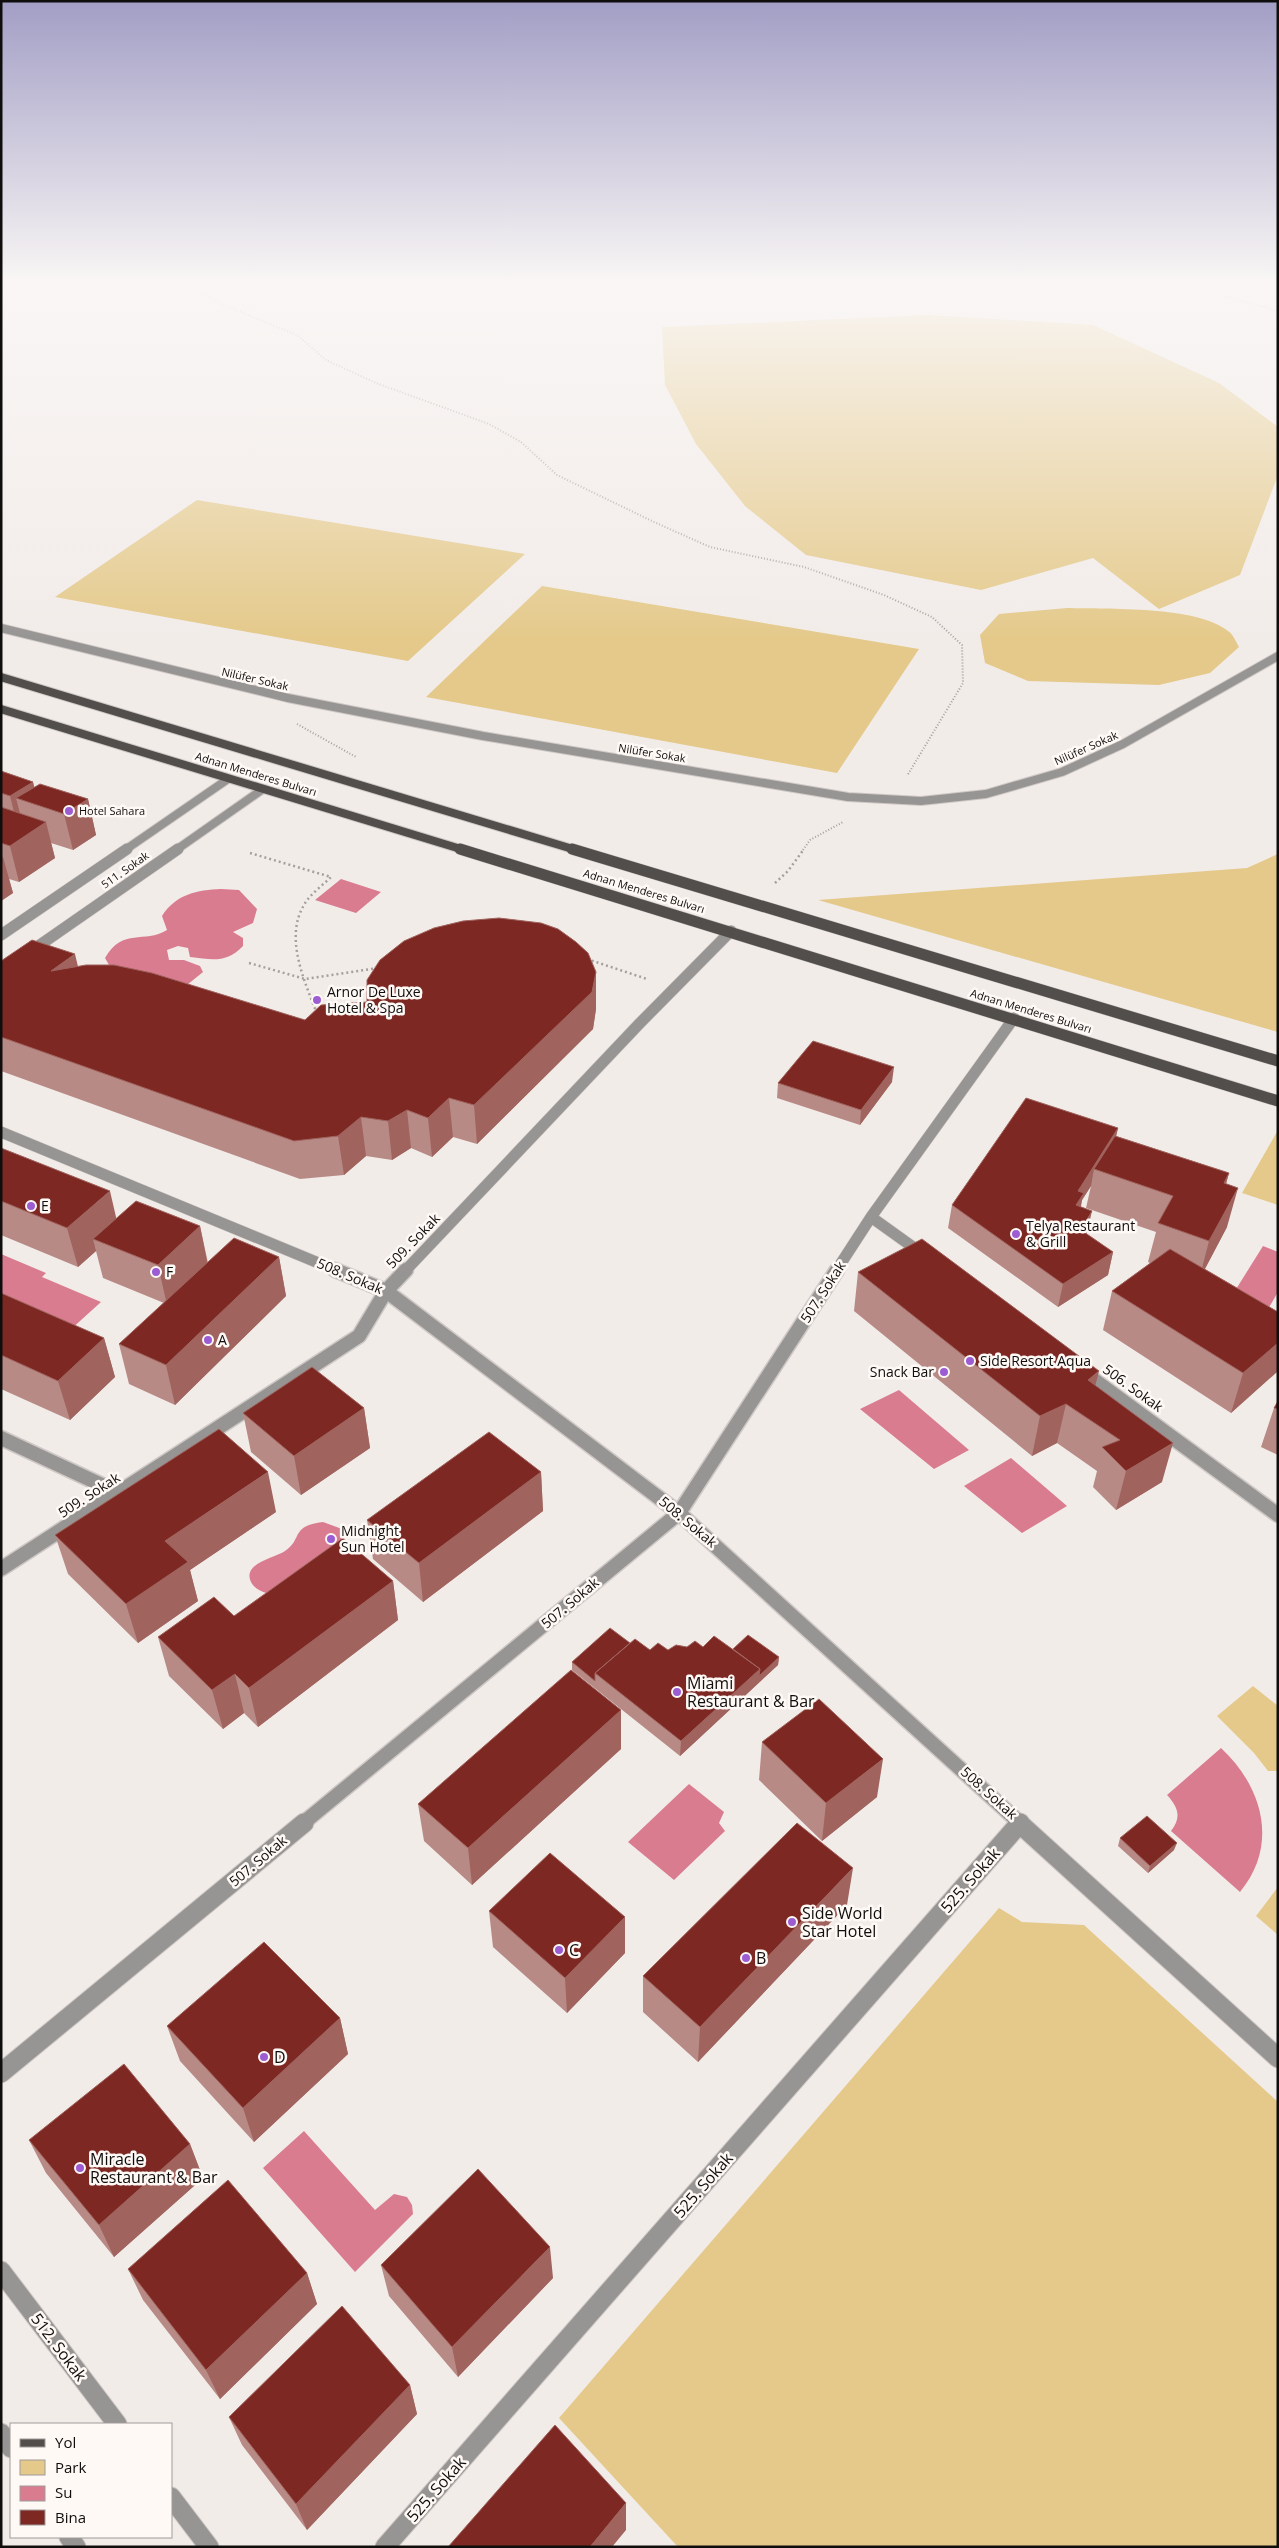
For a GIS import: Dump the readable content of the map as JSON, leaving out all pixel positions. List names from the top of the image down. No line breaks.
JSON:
{"streets":{"main road":["Adnan Menderes Bulvarı"],"street":["Nilüfer Sokak","511. Sokak","509. Sokak","508. Sokak","507. Sokak","506. Sokak","525. Sokak","512. Sokak"]},"crossings":[["Adnan Menderes Bulvarı","511. Sokak"],["Adnan Menderes Bulvarı","509. Sokak"],["Adnan Menderes Bulvarı","507. Sokak"],["509. Sokak","508. Sokak"],["508. Sokak","507. Sokak"],["508. Sokak","525. Sokak"]],"places":["Hotel Sahara","Arnor De Luxe Hotel & Spa","E","Telya Restaurant & Grill","F","A","Side Resort Aqua","Snack Bar","Midnight Sun Hotel","Miami Restaurant & Bar","Side World Star Hotel","C","B","D","Miracle Restaurant & Bar"],"legend":["Yol","Park","Su","Bina"]}
